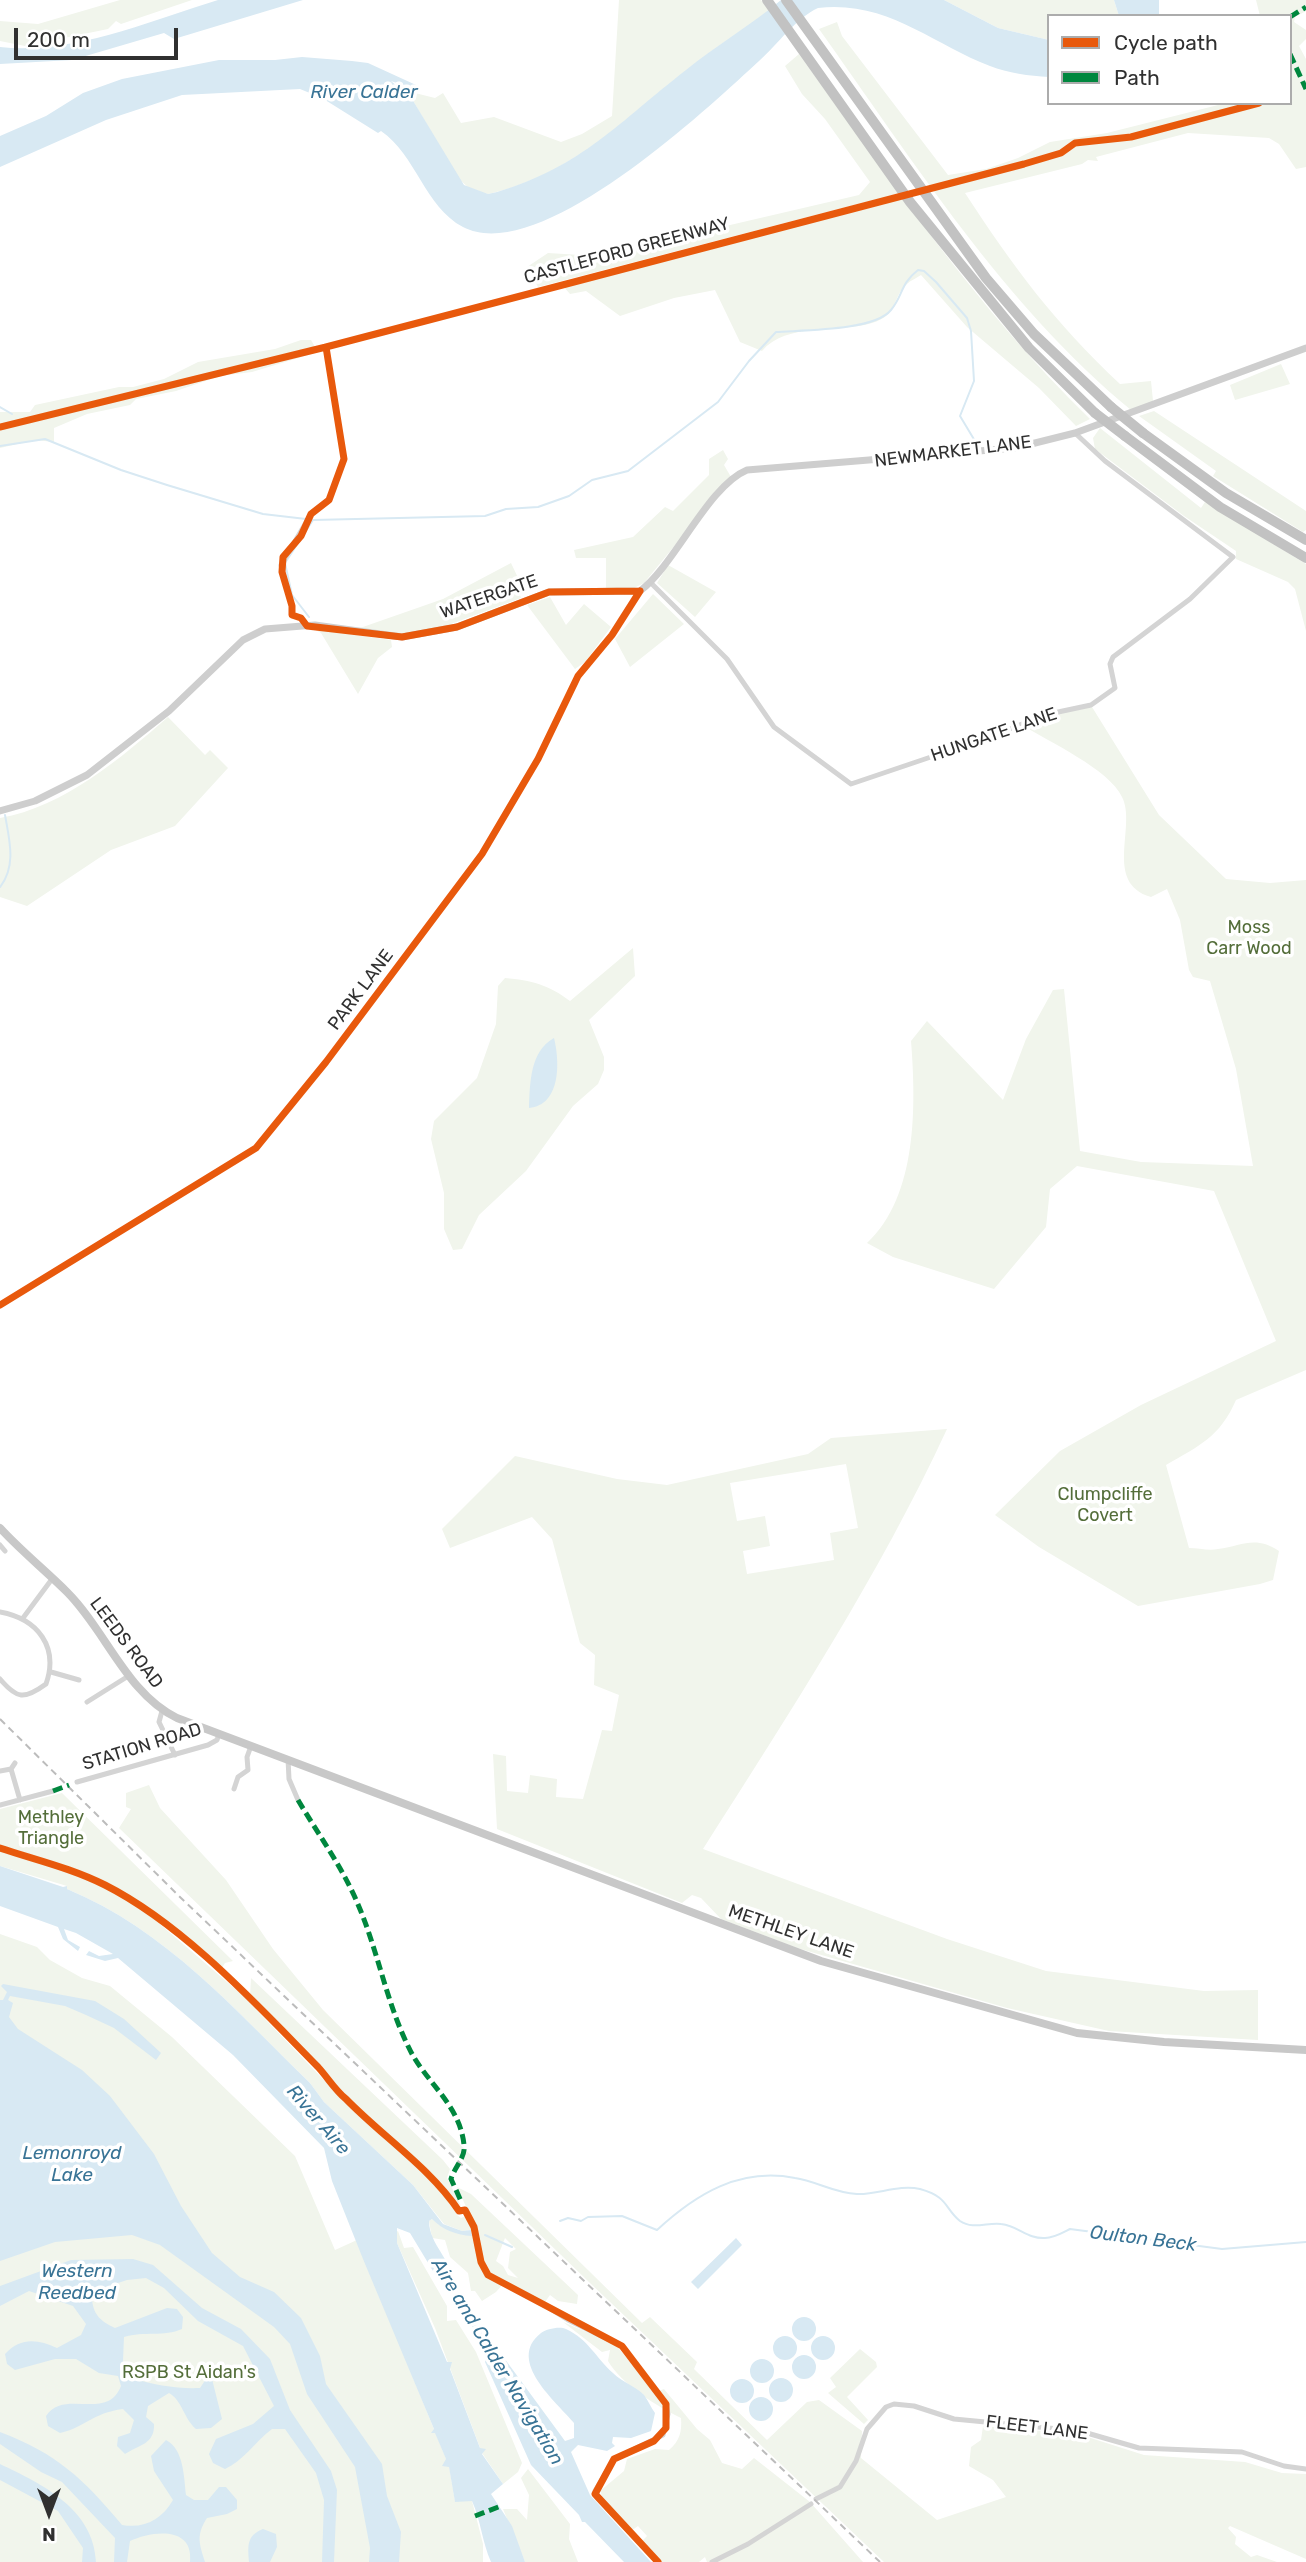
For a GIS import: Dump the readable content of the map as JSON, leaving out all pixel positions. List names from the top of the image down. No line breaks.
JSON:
{"streets":{"main road":["NEWMARKET LANE","WATERGATE","LEEDS ROAD","METHLEY LANE"],"street":["HUNGATE LANE","PARK LANE","STATION ROAD","FLEET LANE"],"cycle path":["CASTLEFORD GREENWAY"]},"crossings":[["NEWMARKET LANE","WATERGATE"],["NEWMARKET LANE","HUNGATE LANE"],["NEWMARKET LANE","PARK LANE"],["WATERGATE","PARK LANE"],["LEEDS ROAD","STATION ROAD"],["LEEDS ROAD","METHLEY LANE"]],"water":["River Calder","River Aire","Lemonroyd Lake","Oulton Beck","Western Reedbed","Aire and Calder Navigation"],"parks":["Moss Carr Wood","Clumpcliffe Covert","Methley Triangle","RSPB St Aidan's"],"legend":["Cycle path","Path"],"scale_bar":"200 m","north":"bottom"}
